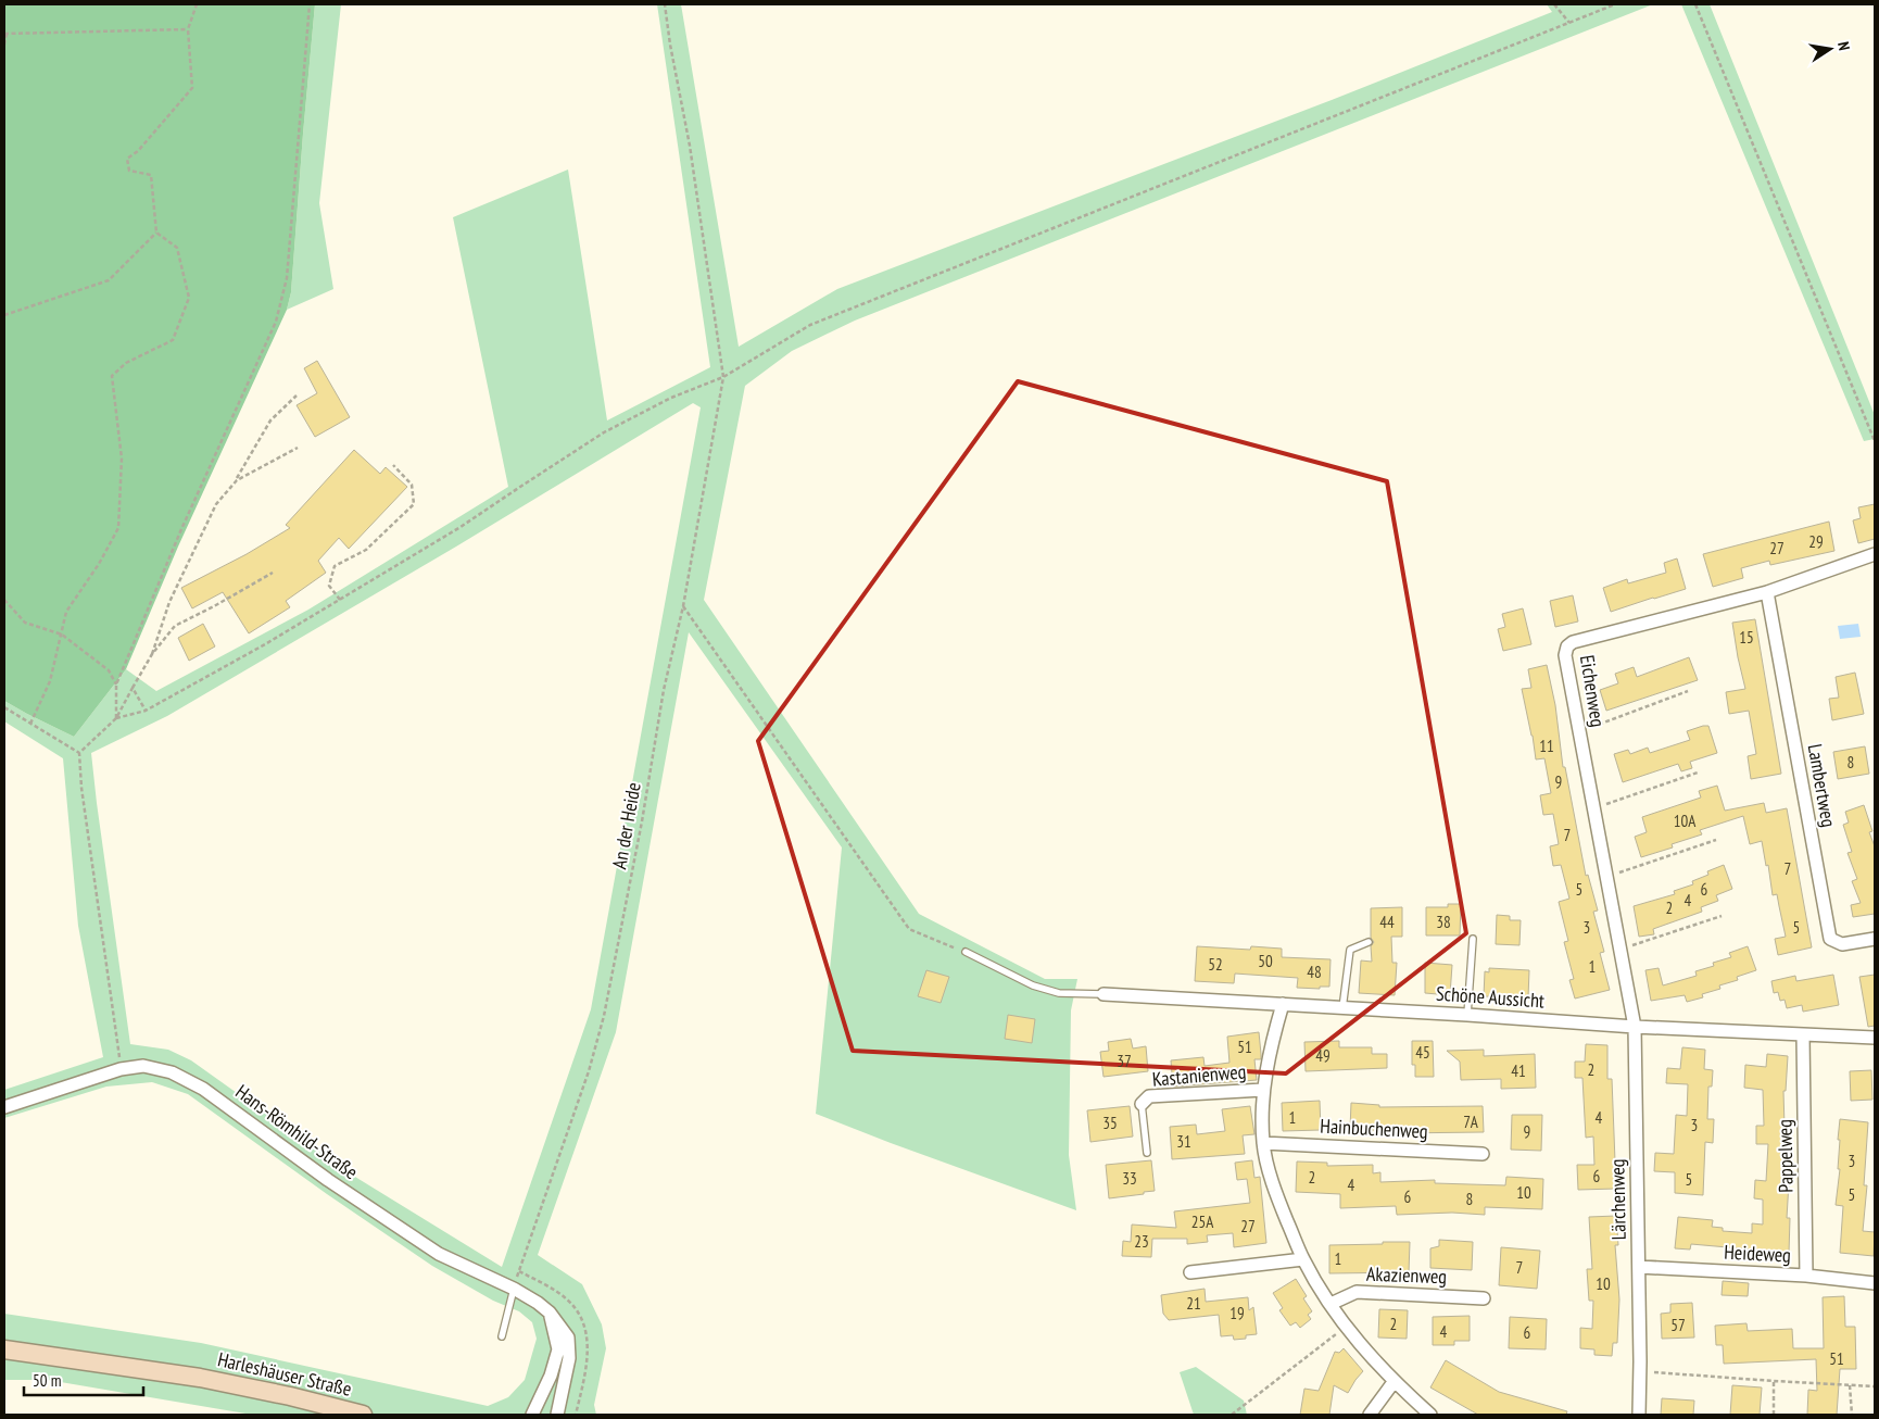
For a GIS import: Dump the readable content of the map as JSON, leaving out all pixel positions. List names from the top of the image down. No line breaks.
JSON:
{"streets":{"main road":["Harleshäuser Straße"],"street":["Eichenweg","Lambertweg","Schöne Aussicht","Kastanienweg","Hainbuchenweg","Hans-Römhild-Straße","Pappelweg","Lärchenweg","Heideweg","Akazienweg"],"path":["An der Heide"]},"crossings":[["Eichenweg","Lambertweg"],["Eichenweg","Schöne Aussicht"],["Eichenweg","Lärchenweg"],["Schöne Aussicht","Kastanienweg"],["Schöne Aussicht","Pappelweg"],["Schöne Aussicht","Lärchenweg"],["Kastanienweg","Hainbuchenweg"],["Kastanienweg","Akazienweg"],["Pappelweg","Heideweg"],["Lärchenweg","Heideweg"]],"house_numbers":["29","27","15","11","8","9","10A","7","7","5","6","4","2","44","38","3","5","50","52","1","48","51","45","49","37","2","41","1","4","7A","35","3","9","31","3","6","2","33","5","4","10","5","6","8","25A","27","23","1","7","10","21","19","2","57","4","6","51"],"scale_bar":"50 m","north":"right"}
